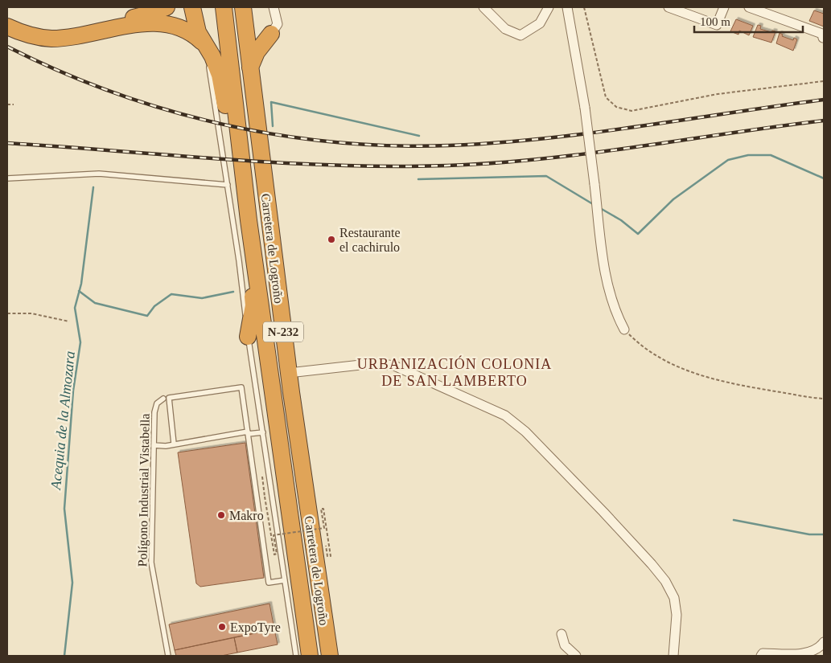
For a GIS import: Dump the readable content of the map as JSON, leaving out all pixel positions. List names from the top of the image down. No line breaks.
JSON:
{"streets":{"highway":["Carretera de Logroño","N-232"],"lane":["Polígono Industrial Vistabella"]},"districts":["URBANIZACIÓN COLONIA DE SAN LAMBERTO"],"water":["Acequia de la Almozara"],"places":["Restaurante el cachirulo","Makro","ExpoTyre"],"scale_bar":"100 m"}
